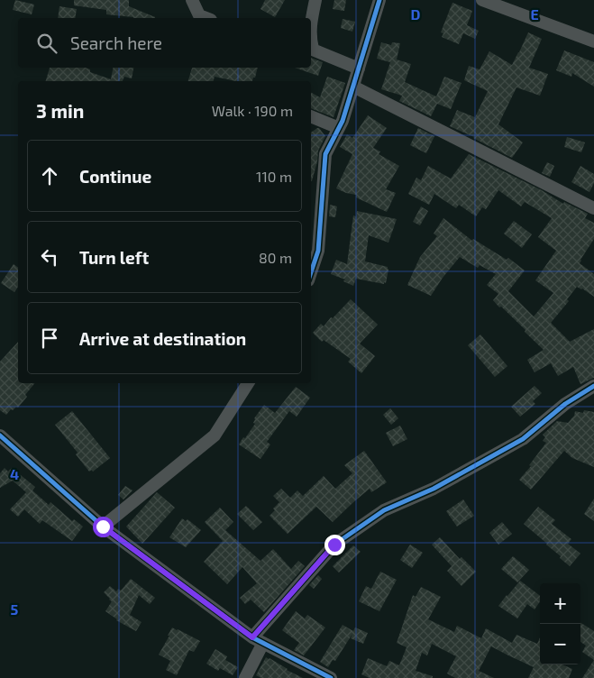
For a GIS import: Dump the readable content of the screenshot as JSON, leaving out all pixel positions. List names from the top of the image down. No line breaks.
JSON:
{"page":{"search":"Search here","heading":["3 min","Walk · 190 m"],"list":[["Continue","110 m"],["Turn left","80 m"],"Arrive at destination"],"map_buttons":["+","−"]},"grid":{"columns":["D","E"],"rows":["4","5"]}}
